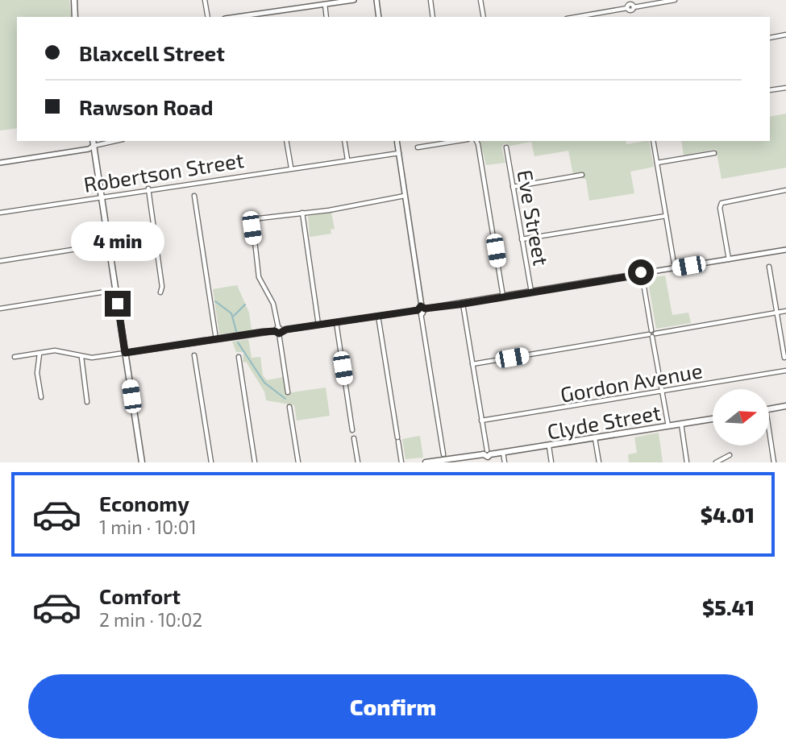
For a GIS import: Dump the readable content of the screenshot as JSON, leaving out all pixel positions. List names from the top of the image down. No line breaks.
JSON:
{"streets":{"main road":["Clyde Street"],"street":["Robertson Street","Eve Street","Gordon Avenue"]},"north":"right","page":{"banner":["Blaxcell Street","Rawson Road"],"bubble":"4 min","list":[{"name":"Economy","note":"1 min · 10:01","value":"$4.01"},{"name":"Comfort","note":"2 min · 10:02","value":"$5.41"}],"buttons":"Confirm"}}
